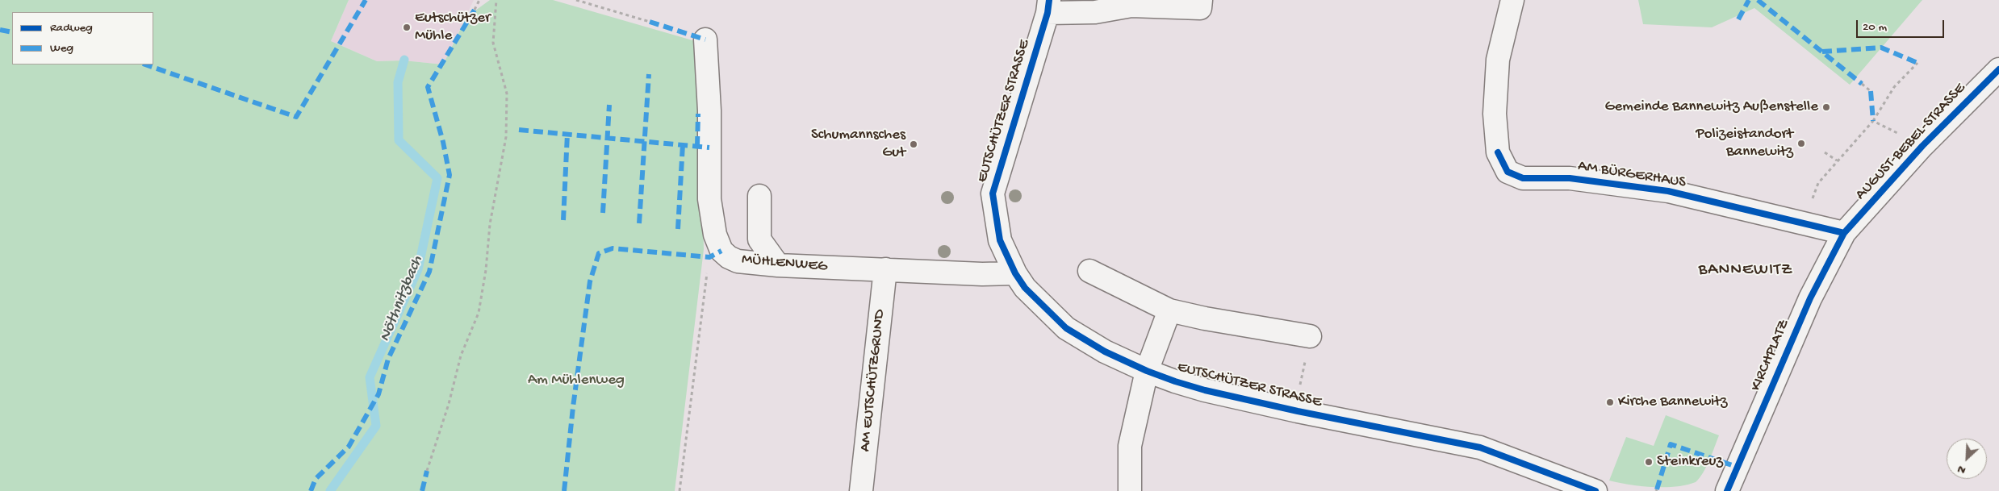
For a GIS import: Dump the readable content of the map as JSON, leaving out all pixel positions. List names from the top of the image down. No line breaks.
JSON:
{"streets":{"street":["EUTSCHÜTZER STRASSE","AUGUST-BEBEL-STRASSE","AM BÜRGERHAUS","MÜHLENWEG","KIRCHPLATZ","AM EUTSCHÜTZGRUND"]},"crossings":[["EUTSCHÜTZER STRASSE","MÜHLENWEG"],["AUGUST-BEBEL-STRASSE","AM BÜRGERHAUS"],["AUGUST-BEBEL-STRASSE","KIRCHPLATZ"],["AM BÜRGERHAUS","KIRCHPLATZ"],["MÜHLENWEG","AM EUTSCHÜTZGRUND"]],"districts":["BANNEWITZ"],"water":["Nöthnitzbach"],"parks":["Am Mühlenweg"],"places":["Eutschützer Mühle","Gemeinde Bannewitz Außenstelle","Polizeistandort Bannewitz","Schumannsches Gut","Kirche Bannewitz","Steinkreuz"],"legend":["Radweg","Weg"],"scale_bar":"20 m","north":"bottom left"}
